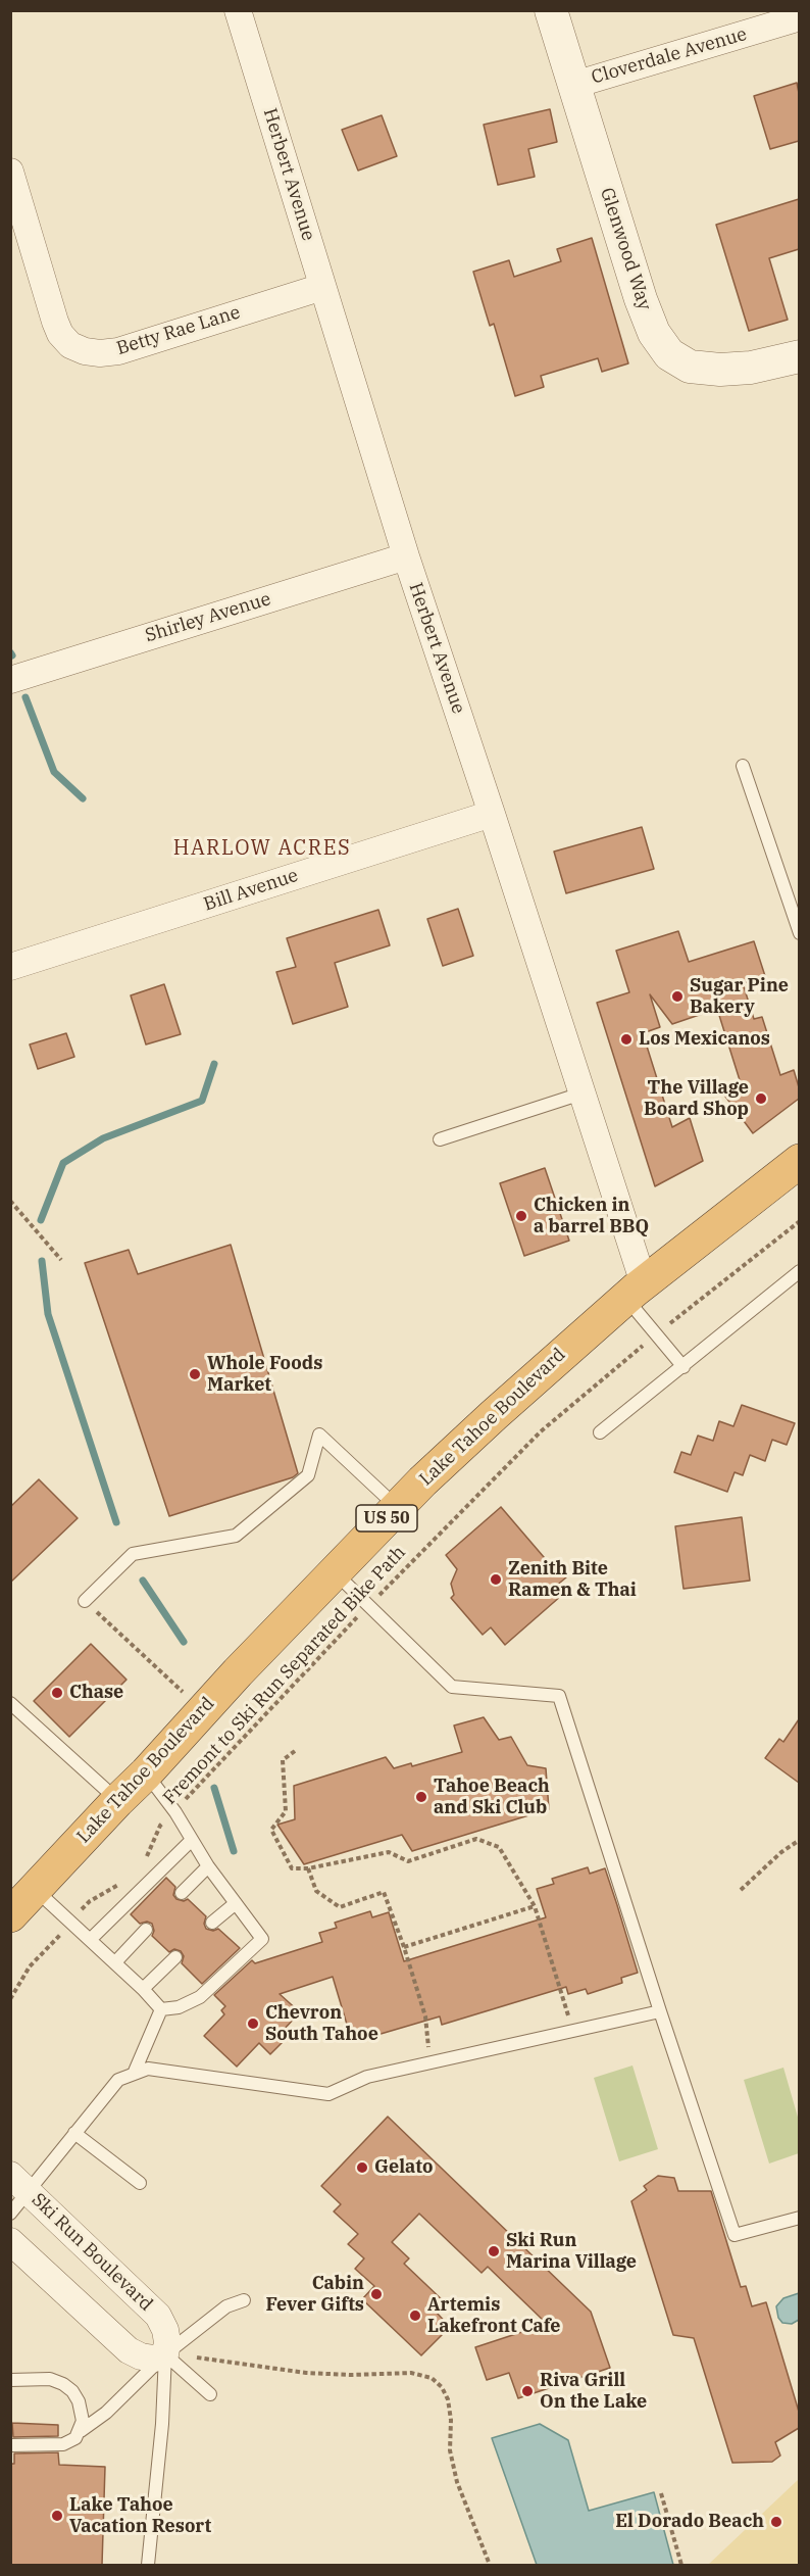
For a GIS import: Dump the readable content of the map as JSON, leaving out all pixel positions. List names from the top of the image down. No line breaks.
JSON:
{"streets":{"highway":["Lake Tahoe Boulevard","US 50"],"street":["Cloverdale Avenue","Herbert Avenue","Glenwood Way","Betty Rae Lane","Shirley Avenue","Bill Avenue","Ski Run Boulevard"],"path":["Fremont to Ski Run Separated Bike Path"]},"crossings":[["Cloverdale Avenue","Glenwood Way"],["Herbert Avenue","Betty Rae Lane"],["Herbert Avenue","Shirley Avenue"],["Herbert Avenue","Bill Avenue"],["Herbert Avenue","Lake Tahoe Boulevard"]],"districts":["HARLOW ACRES"],"places":["Sugar Pine Bakery","Los Mexicanos","The Village Board Shop","Chicken in a barrel BBQ","Whole Foods Market","Zenith Bite Ramen & Thai","Chase","Tahoe Beach and Ski Club","Chevron South Tahoe","Gelato","Ski Run Marina Village","Cabin Fever Gifts","Artemis Lakefront Cafe","Riva Grill On the Lake","Lake Tahoe Vacation Resort","El Dorado Beach"]}
